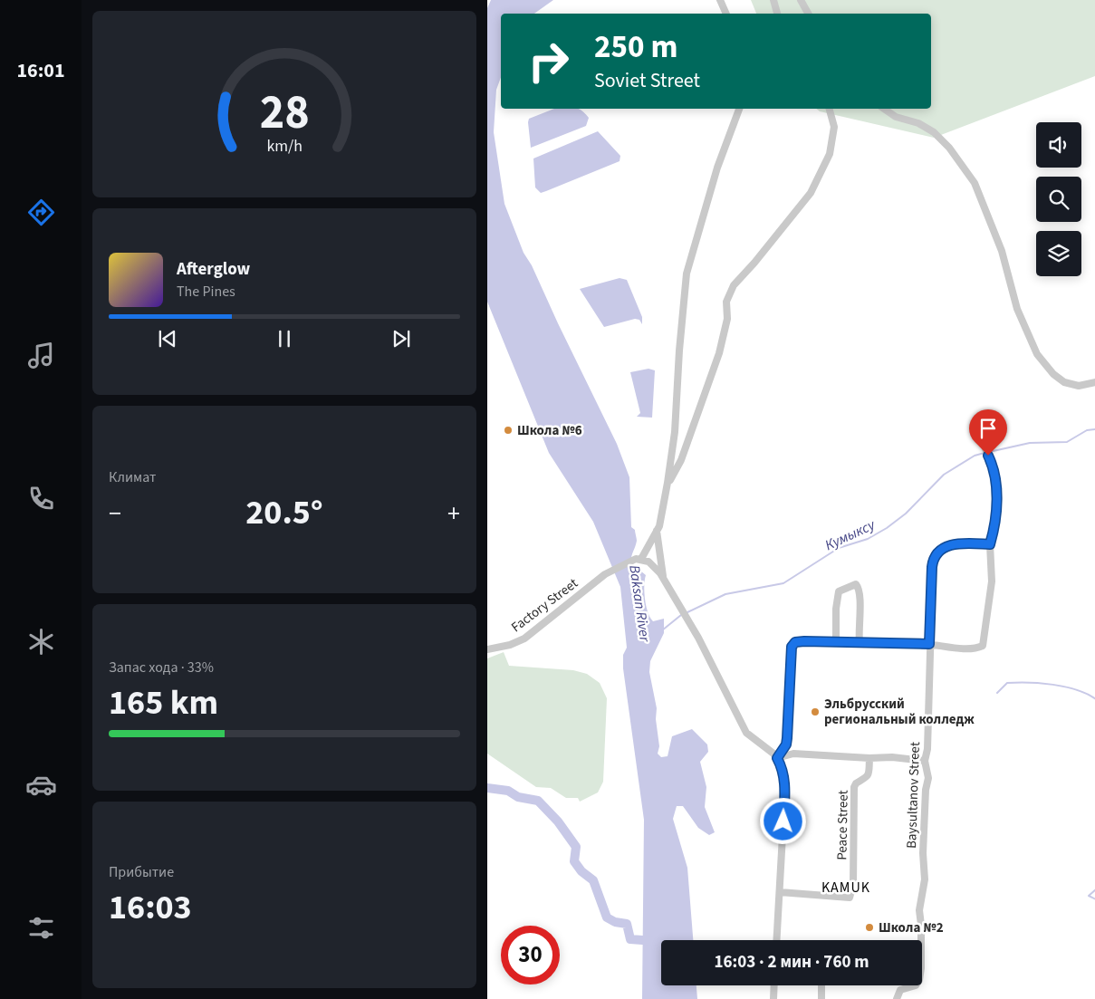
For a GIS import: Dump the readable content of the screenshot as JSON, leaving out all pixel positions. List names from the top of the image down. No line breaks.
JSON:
{"streets":{"street":["Factory Street","Baysultanov Street","Peace Street"]},"districts":["KAMUK"],"water":["Кумыксу","Baksan River"],"places":["Школа №6","Эльбрусский региональный колледж","Школа №2"],"page":{"tabs":"16:01","turn":["250 m","Soviet Street"],"song":["Afterglow","The Pines"],"tile":["Климат",["Запас хода · 33%","165 km"],["Прибытие","16:03"]],"heat":["−","20.5°","+"],"limit":"30","trip":"16:03 · 2 мин · 760 m","gauge":["28","km/h"]}}
